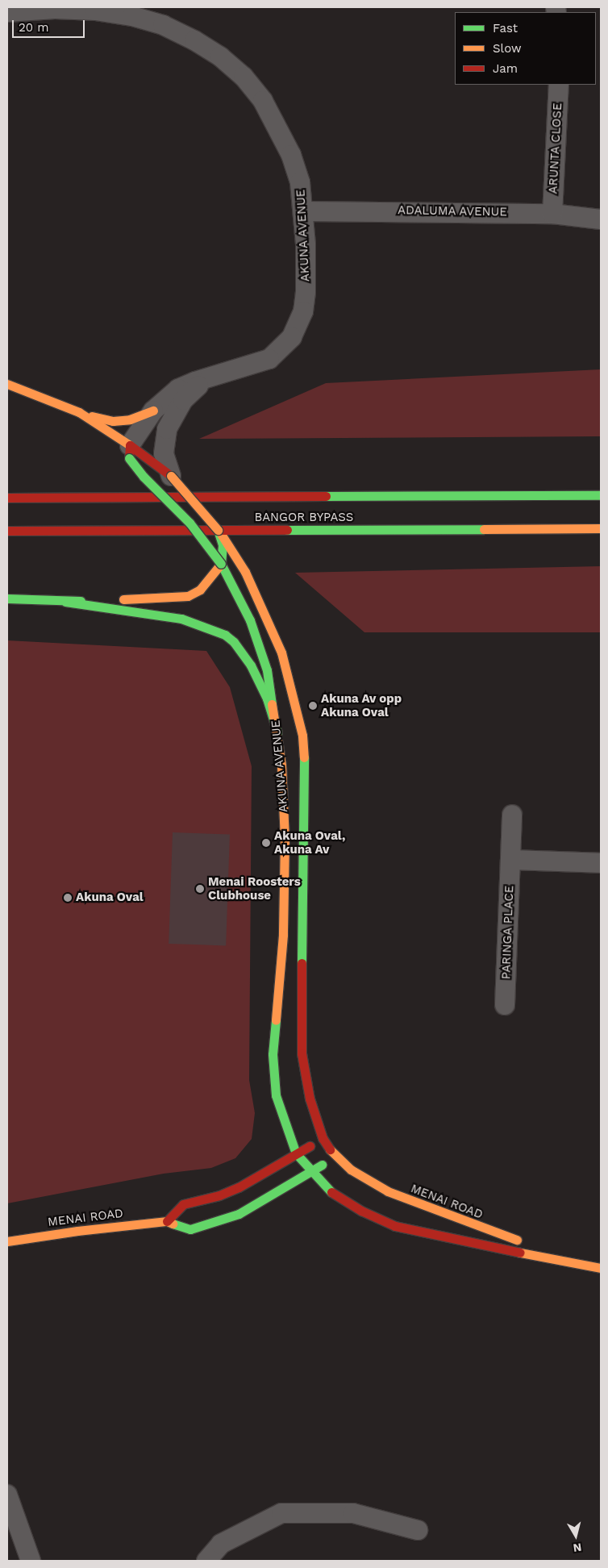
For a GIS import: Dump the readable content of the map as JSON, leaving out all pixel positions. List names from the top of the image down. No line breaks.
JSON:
{"streets":{"main road":["AKUNA AVENUE","BANGOR BYPASS","MENAI ROAD"],"street":["ARUNTA CLOSE","ADALUMA AVENUE","PARINGA PLACE"]},"crossings":[["ARUNTA CLOSE","ADALUMA AVENUE"],["ADALUMA AVENUE","AKUNA AVENUE"],["AKUNA AVENUE","MENAI ROAD"]],"places":["Akuna Av opp Akuna Oval","Akuna Oval, Akuna Av","Menai Roosters Clubhouse","Akuna Oval"],"legend":["Fast","Slow","Jam"],"scale_bar":"20 m","north":"bottom"}
